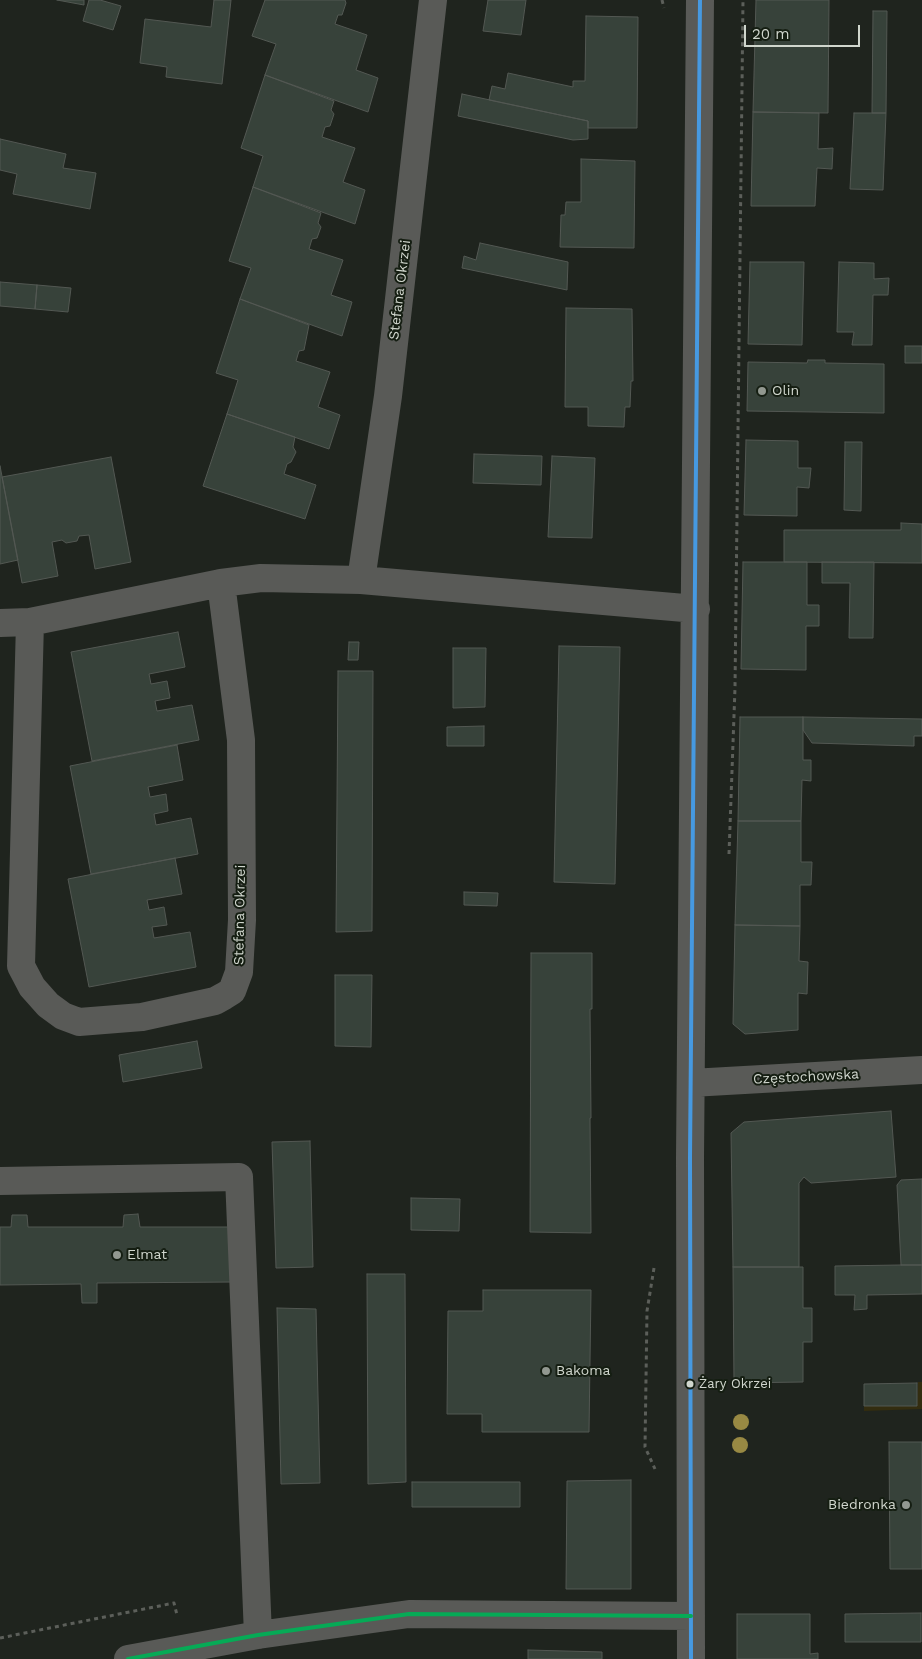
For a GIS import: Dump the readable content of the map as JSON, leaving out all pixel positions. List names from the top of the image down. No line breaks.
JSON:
{"streets":{"street":["Stefana Okrzei","Częstochowska"]},"places":["Olin","Elmat","Bakoma","Żary Okrzei","Biedronka"],"lines":["transit line 20"],"scale_bar":"20 m"}
